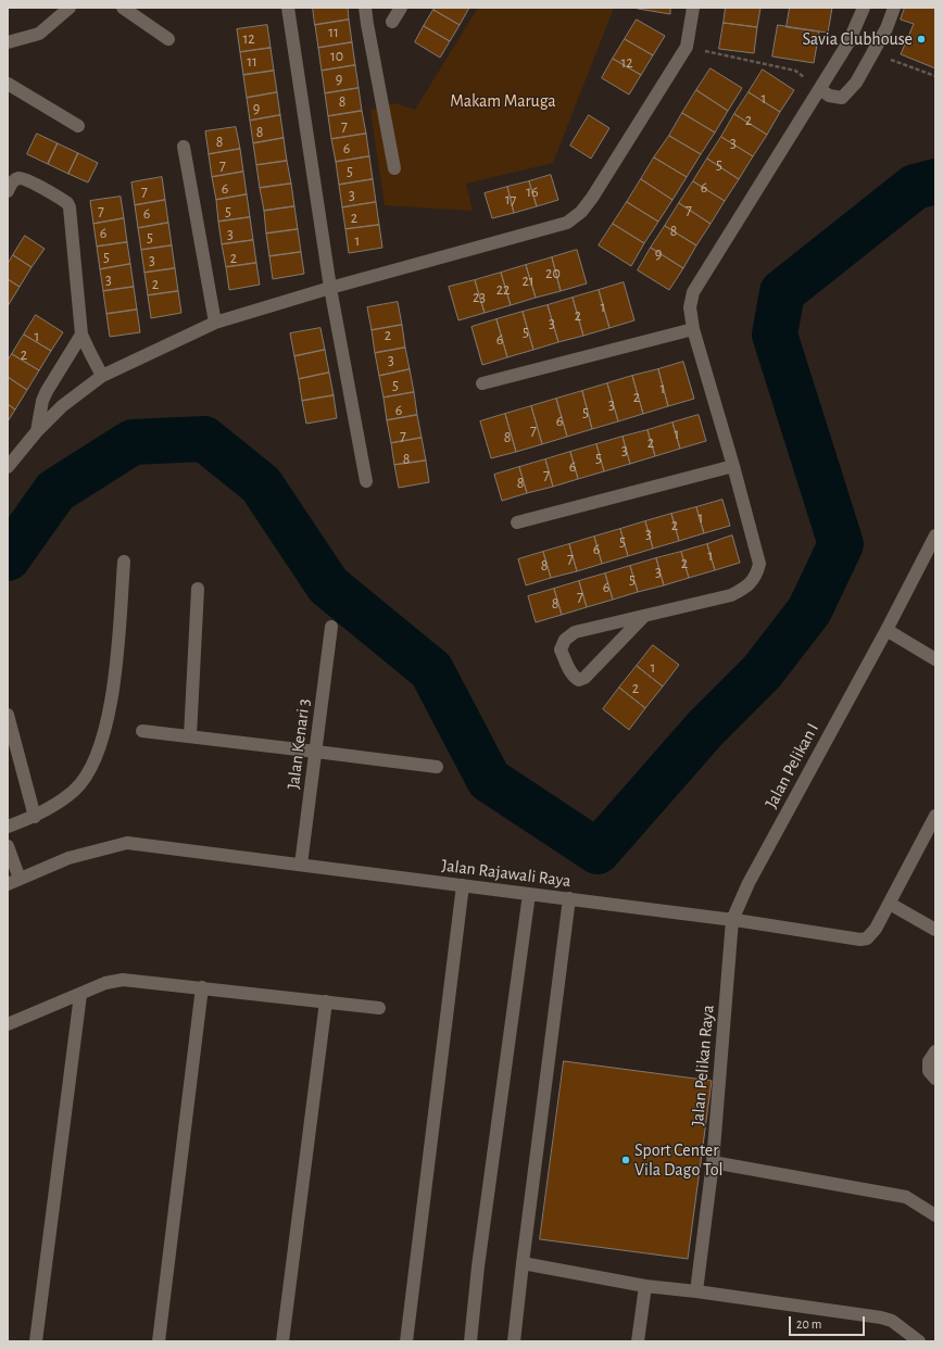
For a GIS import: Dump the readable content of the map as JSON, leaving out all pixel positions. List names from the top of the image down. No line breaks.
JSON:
{"streets":{"street":["Jalan Kenari 3","Jalan Pelikan I","Jalan Rajawali Raya","Jalan Pelikan Raya"]},"crossings":[["Jalan Kenari 3","Jalan Rajawali Raya"],["Jalan Pelikan I","Jalan Rajawali Raya"],["Jalan Pelikan I","Jalan Pelikan Raya"],["Jalan Rajawali Raya","Jalan Pelikan Raya"]],"parks":["Makam Maruga"],"places":["Savia Clubhouse","Sport Center Vila Dago Tol"],"house_numbers":["11","12","10","11","12","9","1","8","9","2","7","8","8","3","6","7","5","5","6","6","7","16","3","17","7","7","5","6","2","8","6","3","5","1","9","5","2","3","20","3","21","2","22","23","1","2","3","5","2","1","6","2","3","5","1","2","3","6","5","6","7","1","7","8","2","3","5","8","6","7","8","1","2","3","5","6","1","7","2","8","3","5","6","7","8","1","2"],"scale_bar":"20 m"}
